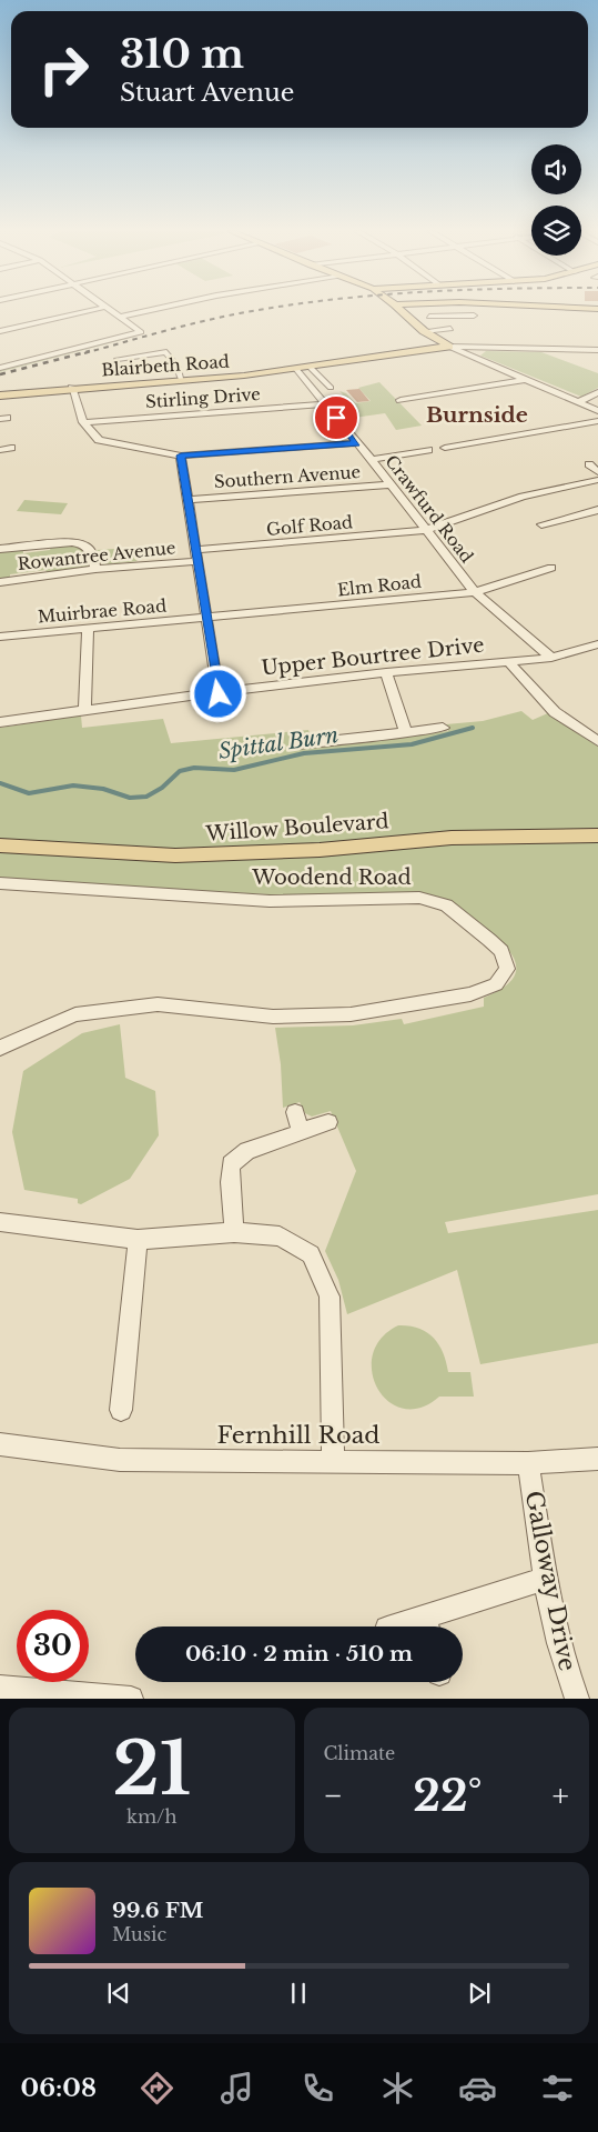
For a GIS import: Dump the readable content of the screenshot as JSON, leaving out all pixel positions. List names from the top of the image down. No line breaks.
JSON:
{"streets":{"main road":["Blairbeth Road","Willow Boulevard"],"street":["Stirling Drive","Southern Avenue","Crawfurd Road","Golf Road","Rowantree Avenue","Elm Road","Muirbrae Road","Upper Bourtree Drive","Woodend Road","Fernhill Road","Galloway Drive"]},"crossings":[["Blairbeth Road","Crawfurd Road"],["Stirling Drive","Crawfurd Road"],["Southern Avenue","Crawfurd Road"],["Crawfurd Road","Golf Road"],["Crawfurd Road","Elm Road"],["Crawfurd Road","Upper Bourtree Drive"],["Golf Road","Rowantree Avenue"],["Elm Road","Muirbrae Road"],["Fernhill Road","Galloway Drive"]],"districts":["Burnside"],"water":["Spittal Burn"],"page":{"turn":["310 m","Stuart Avenue"],"limit":"30","trip":"06:10 · 2 min · 510 m","tile":[["21","km/h"],"Climate"],"heat":["−","22°","+"],"song":["99.6 FM","Music"],"tabs":"06:08"}}
